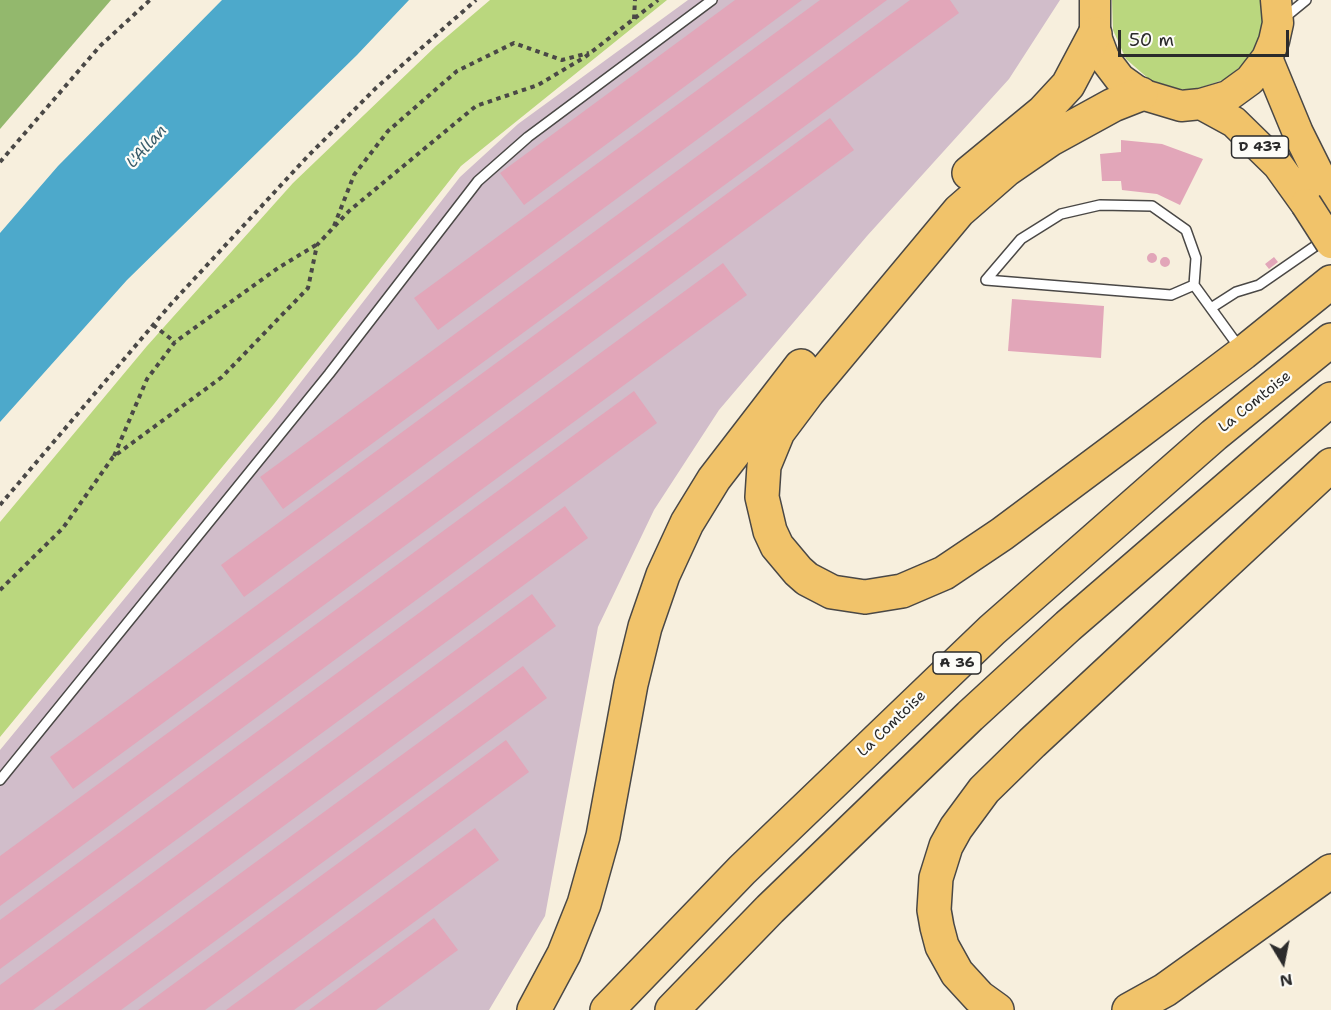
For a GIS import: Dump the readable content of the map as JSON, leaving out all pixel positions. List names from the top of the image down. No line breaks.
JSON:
{"streets":{"highway":["La Comtoise","A 36"],"main road":["D 437"]},"water":["L'Allan"],"scale_bar":"50 m","north":"bottom"}
